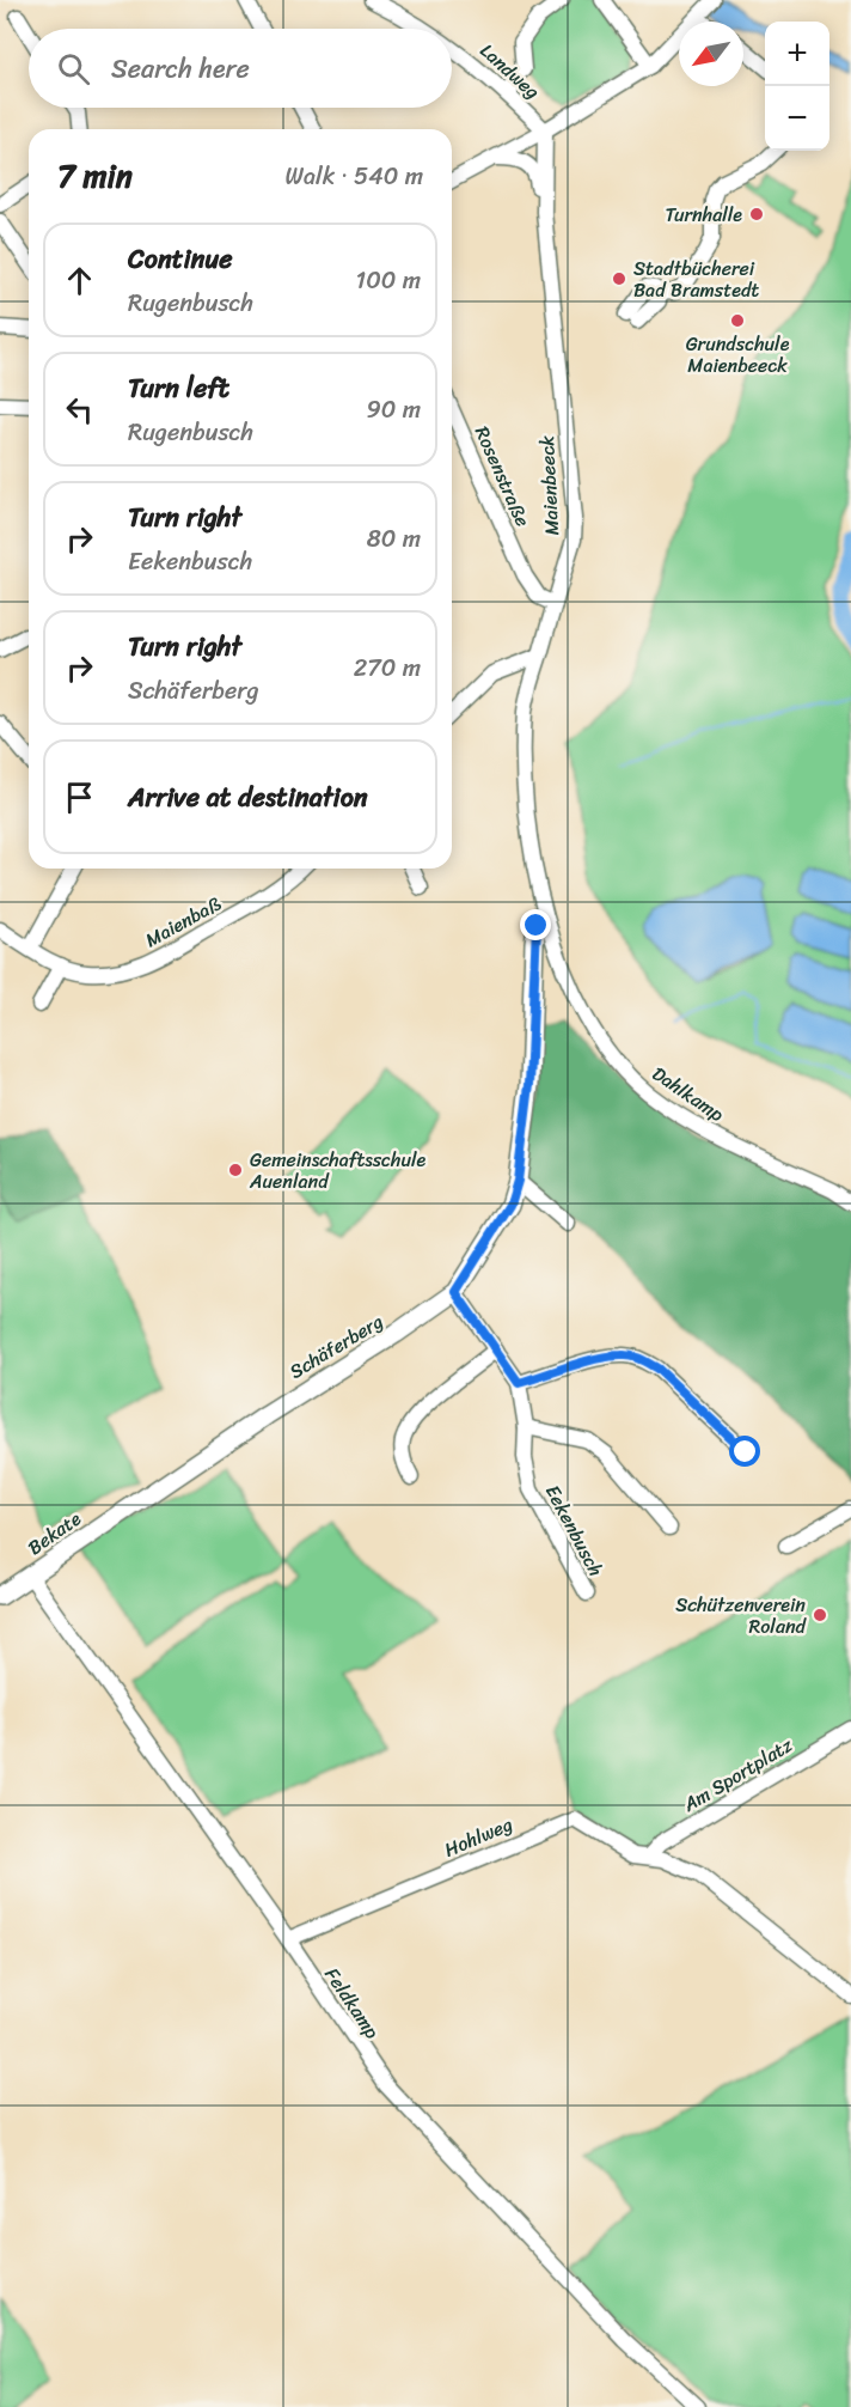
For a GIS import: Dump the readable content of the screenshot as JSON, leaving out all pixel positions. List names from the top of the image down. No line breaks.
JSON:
{"streets":{"main road":["Schäferberg","Bekate"],"street":["Landweg","Rosenstraße","Maienbeeck","Maienbaß","Dahlkamp","Eekenbusch","Am Sportplatz","Hohlweg","Feldkamp"]},"crossings":[["Landweg","Maienbeeck"],["Rosenstraße","Maienbeeck"],["Maienbeeck","Dahlkamp"],["Maienbeeck","Schäferberg"],["Dahlkamp","Schäferberg"],["Schäferberg","Eekenbusch"],["Schäferberg","Bekate"],["Bekate","Feldkamp"],["Am Sportplatz","Hohlweg"],["Hohlweg","Feldkamp"]],"places":["Turnhalle","Stadtbücherei Bad Bramstedt","Grundschule Maienbeeck","Gemeinschaftsschule Auenland","Schützenverein Roland"],"north":"bottom left","page":{"map_buttons":["+","−"],"search":"Search here","heading":["7 min","Walk · 540 m"],"list":[["Continue","Rugenbusch","100 m"],["Turn left","Rugenbusch","90 m"],["Turn right","Eekenbusch","80 m"],["Turn right","Schäferberg","270 m"],"Arrive at destination"]}}
